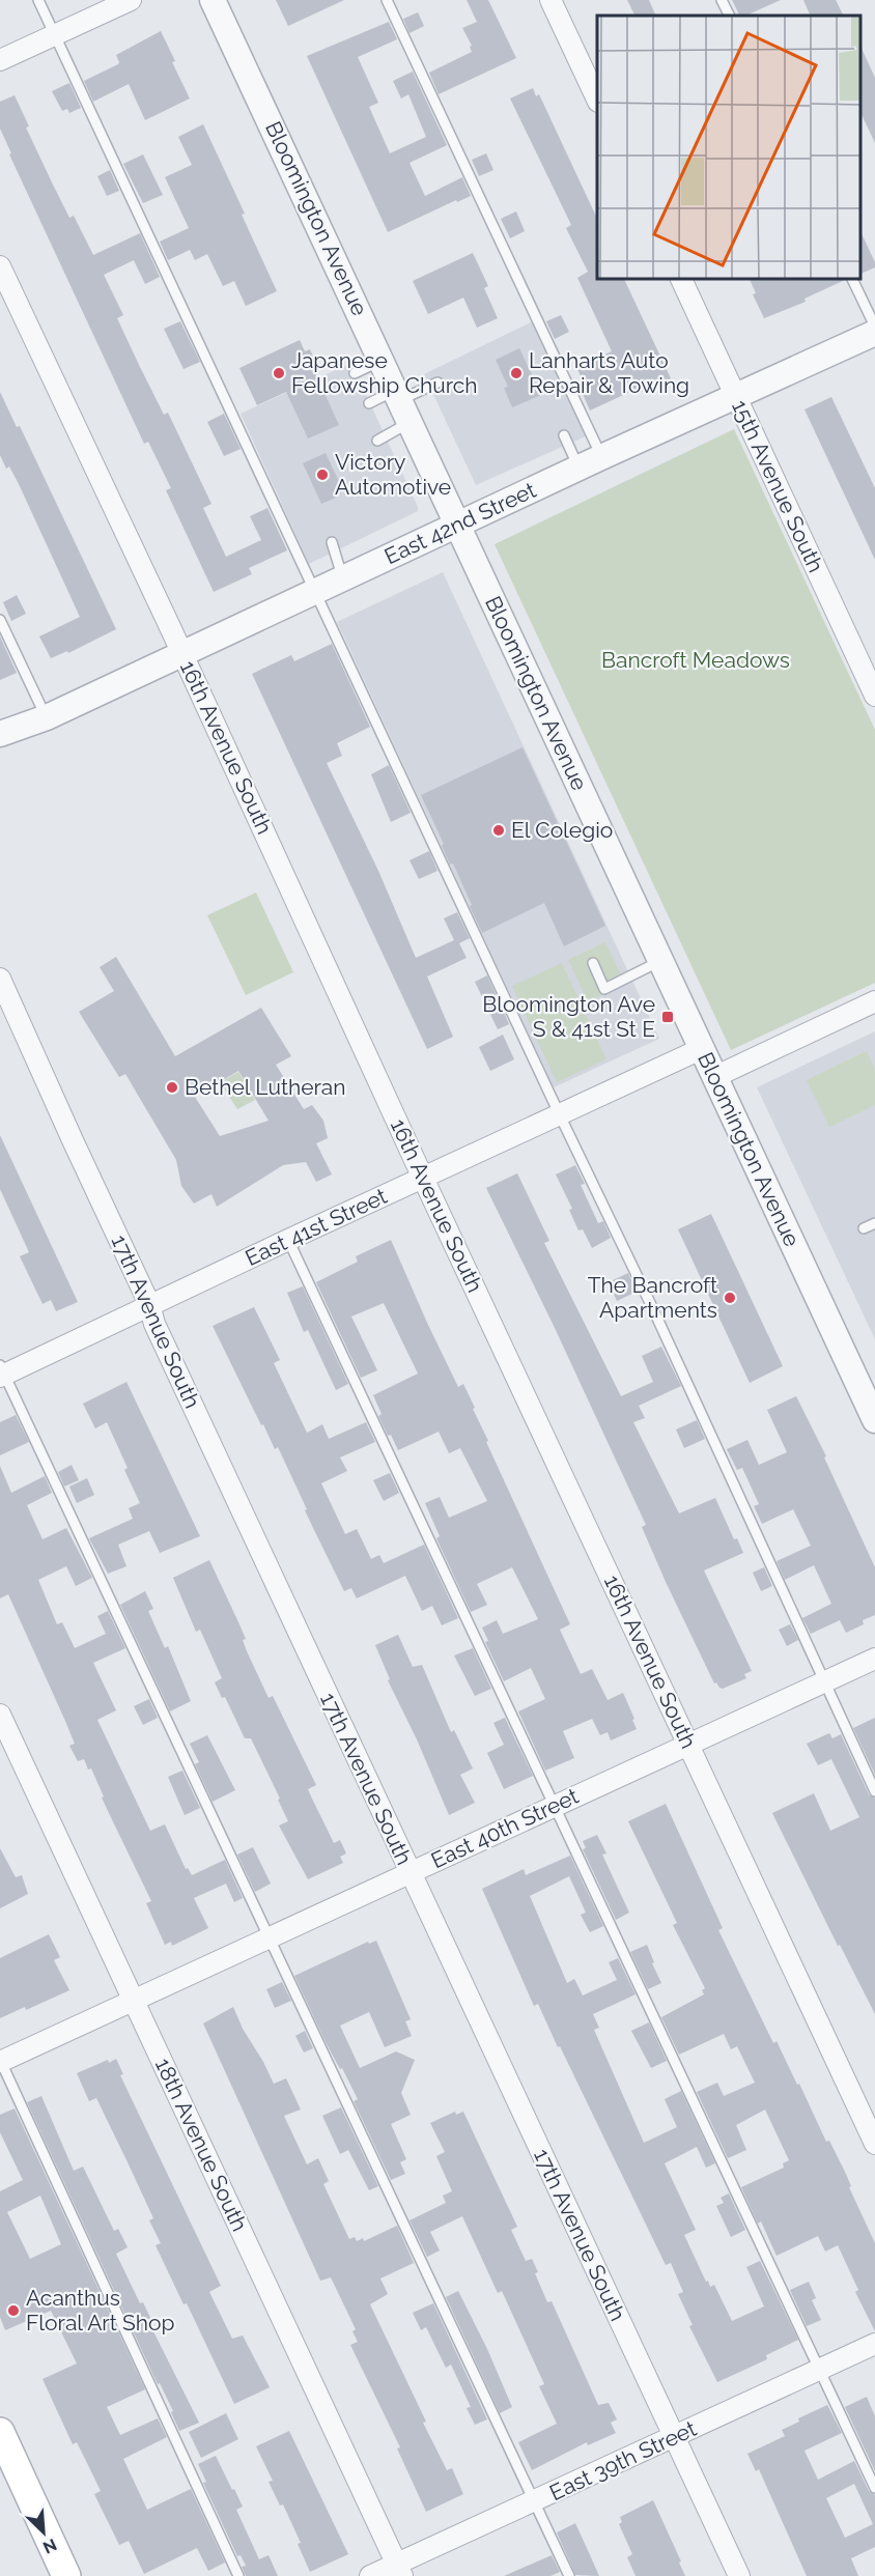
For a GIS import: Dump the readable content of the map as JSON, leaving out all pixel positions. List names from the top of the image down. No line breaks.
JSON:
{"streets":{"street":["Bloomington Avenue","15th Avenue South","East 42nd Street","16th Avenue South","East 41st Street","17th Avenue South","East 40th Street","18th Avenue South","East 39th Street"]},"crossings":[["Bloomington Avenue","East 42nd Street"],["Bloomington Avenue","East 41st Street"],["15th Avenue South","East 42nd Street"],["East 42nd Street","16th Avenue South"],["16th Avenue South","East 41st Street"],["16th Avenue South","East 40th Street"],["East 41st Street","17th Avenue South"],["17th Avenue South","East 40th Street"],["17th Avenue South","East 39th Street"],["East 40th Street","18th Avenue South"],["18th Avenue South","East 39th Street"]],"parks":["Bancroft Meadows"],"places":{"other":["Japanese Fellowship Church","Lanharts Auto Repair & Towing","Victory Automotive","El Colegio","Bethel Lutheran","The Bancroft Apartments","Acanthus Floral Art Shop"],"transit":["Bloomington Ave S & 41st St E"]},"north":"bottom right"}
